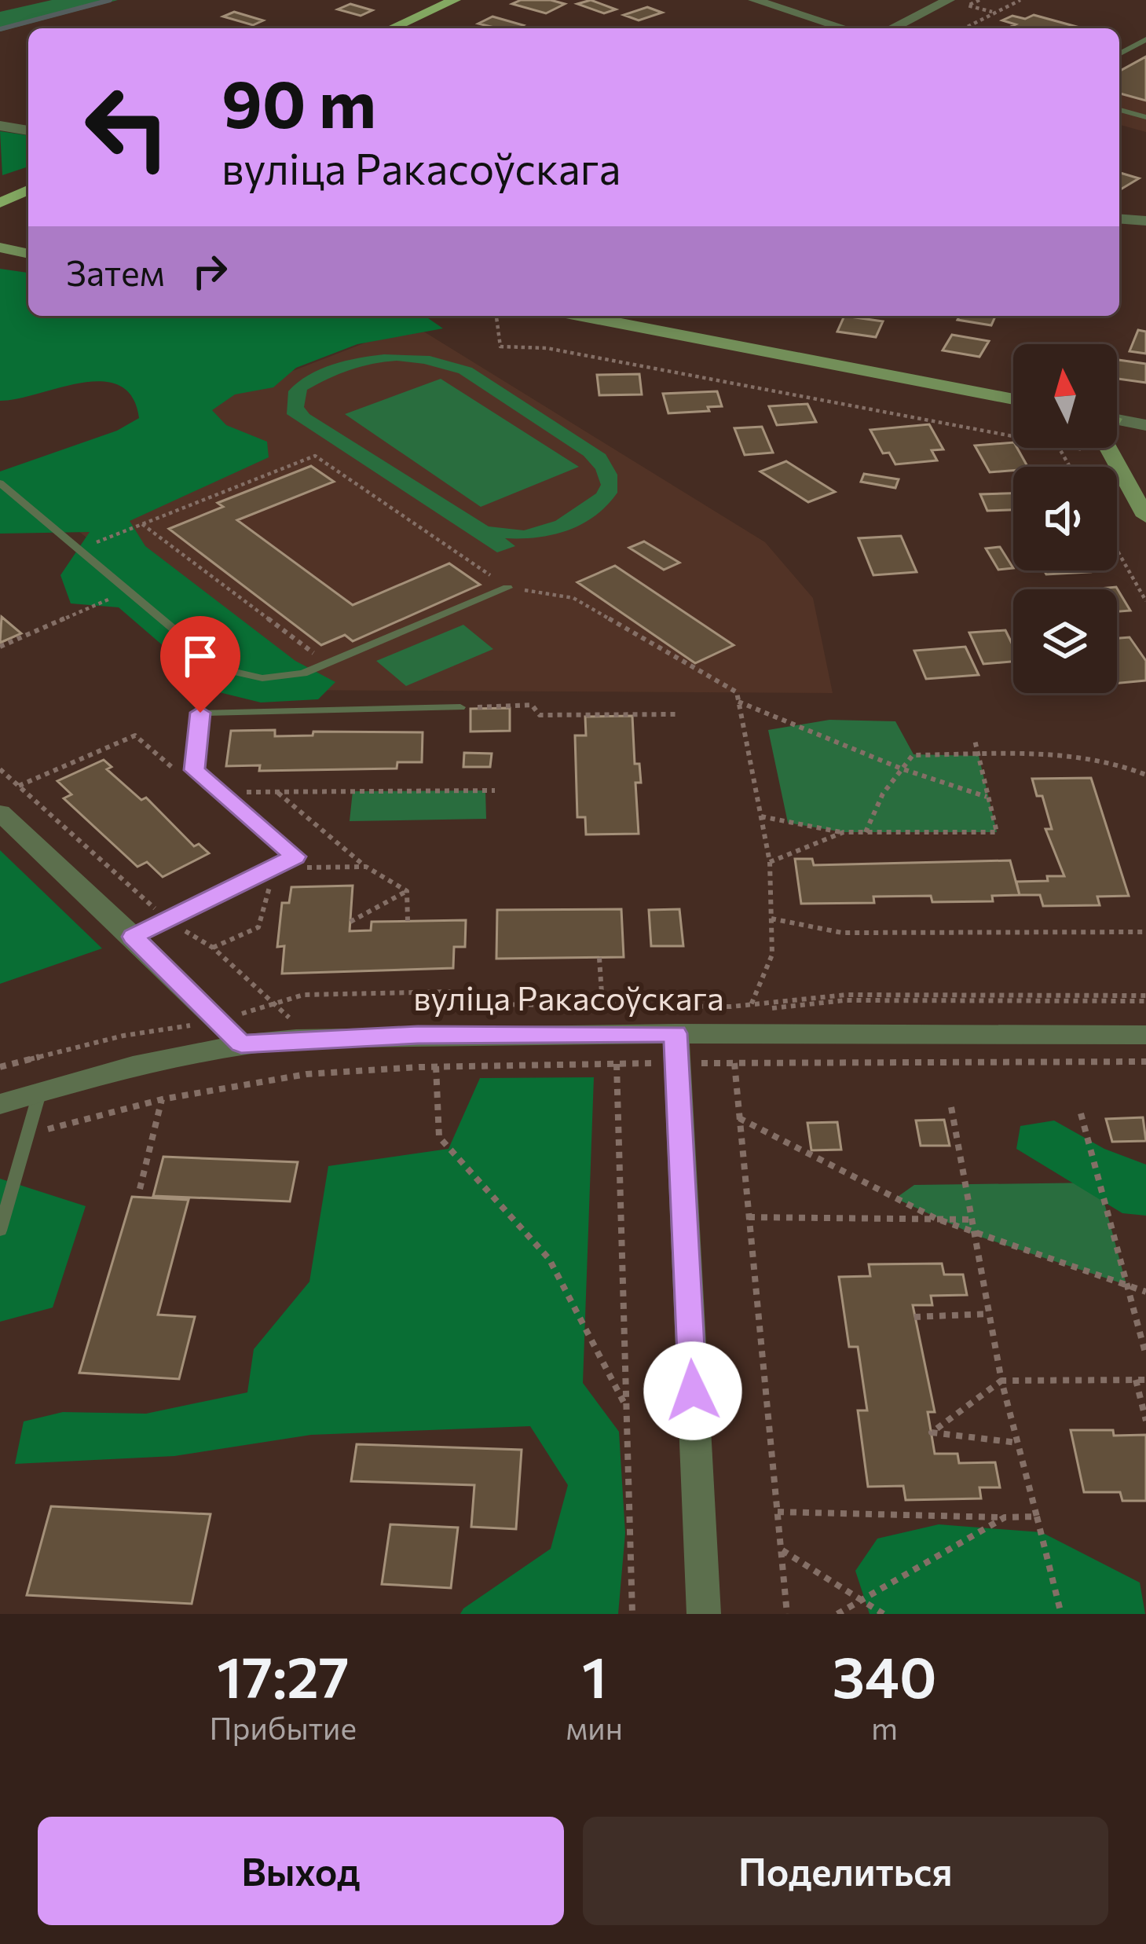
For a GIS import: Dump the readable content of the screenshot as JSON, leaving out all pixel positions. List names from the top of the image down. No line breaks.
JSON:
{"streets":{"street":["вуліца Ракасоўскага"]},"north":"top","page":{"turn":["90 m","вуліца Ракасоўскага"],"then":"Затем","eta":["17:27","Прибытие","1","мин","340","m"],"buttons":["Выход","Поделиться"]}}
